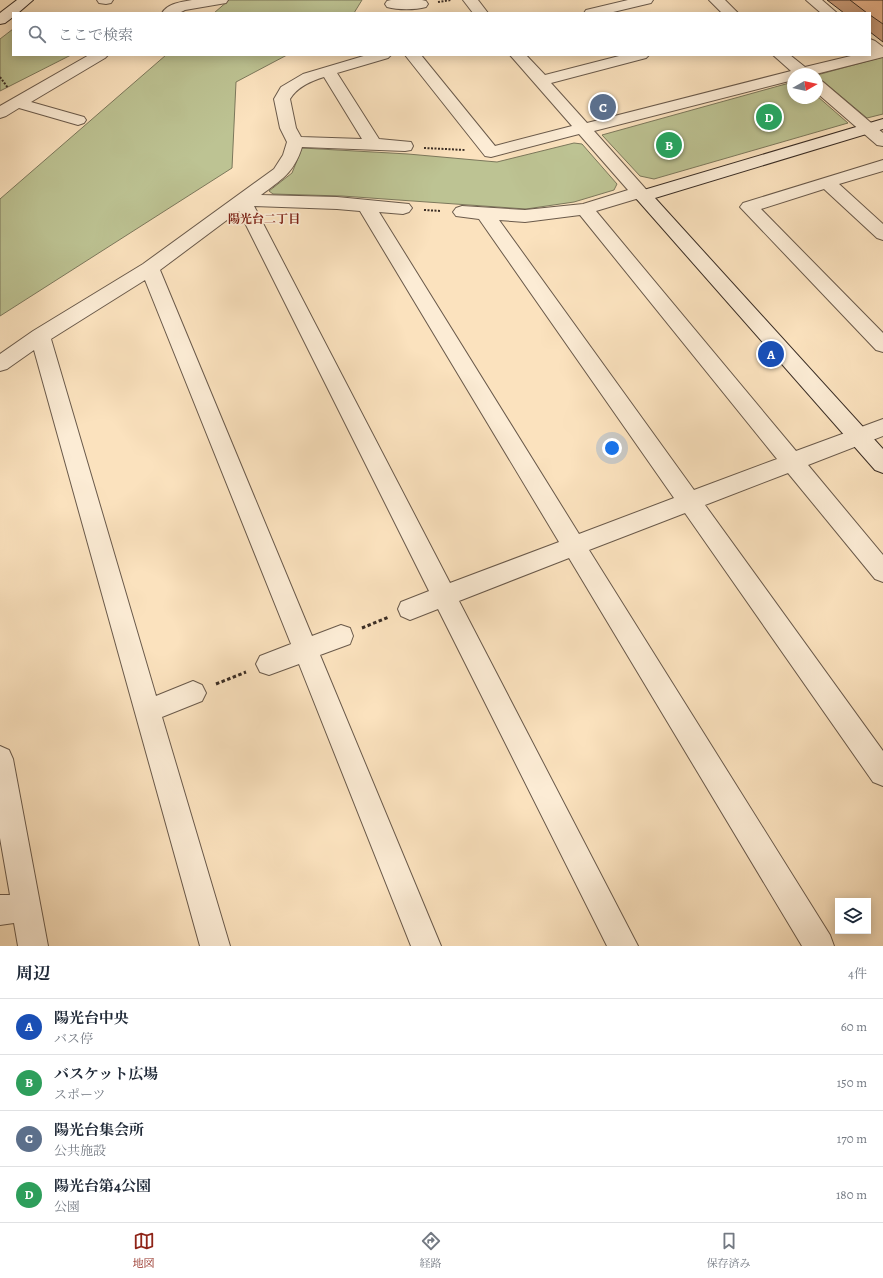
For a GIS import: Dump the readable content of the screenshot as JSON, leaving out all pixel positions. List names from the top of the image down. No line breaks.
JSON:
{"districts":["陽光台二丁目"],"north":"right","page":{"search":"ここで検索","pins":["C","D","B","A"],"heading":["周辺","4件"],"list":[{"mark":"A","name":"陽光台中央","note":"バス停","value":"60 m"},{"mark":"B","name":"バスケット広場","note":"スポーツ","value":"150 m"},{"mark":"C","name":"陽光台集会所","note":"公共施設","value":"170 m"},{"mark":"D","name":"陽光台第4公園","note":"公園","value":"180 m"}],"nav":["地図","経路","保存済み"]}}
